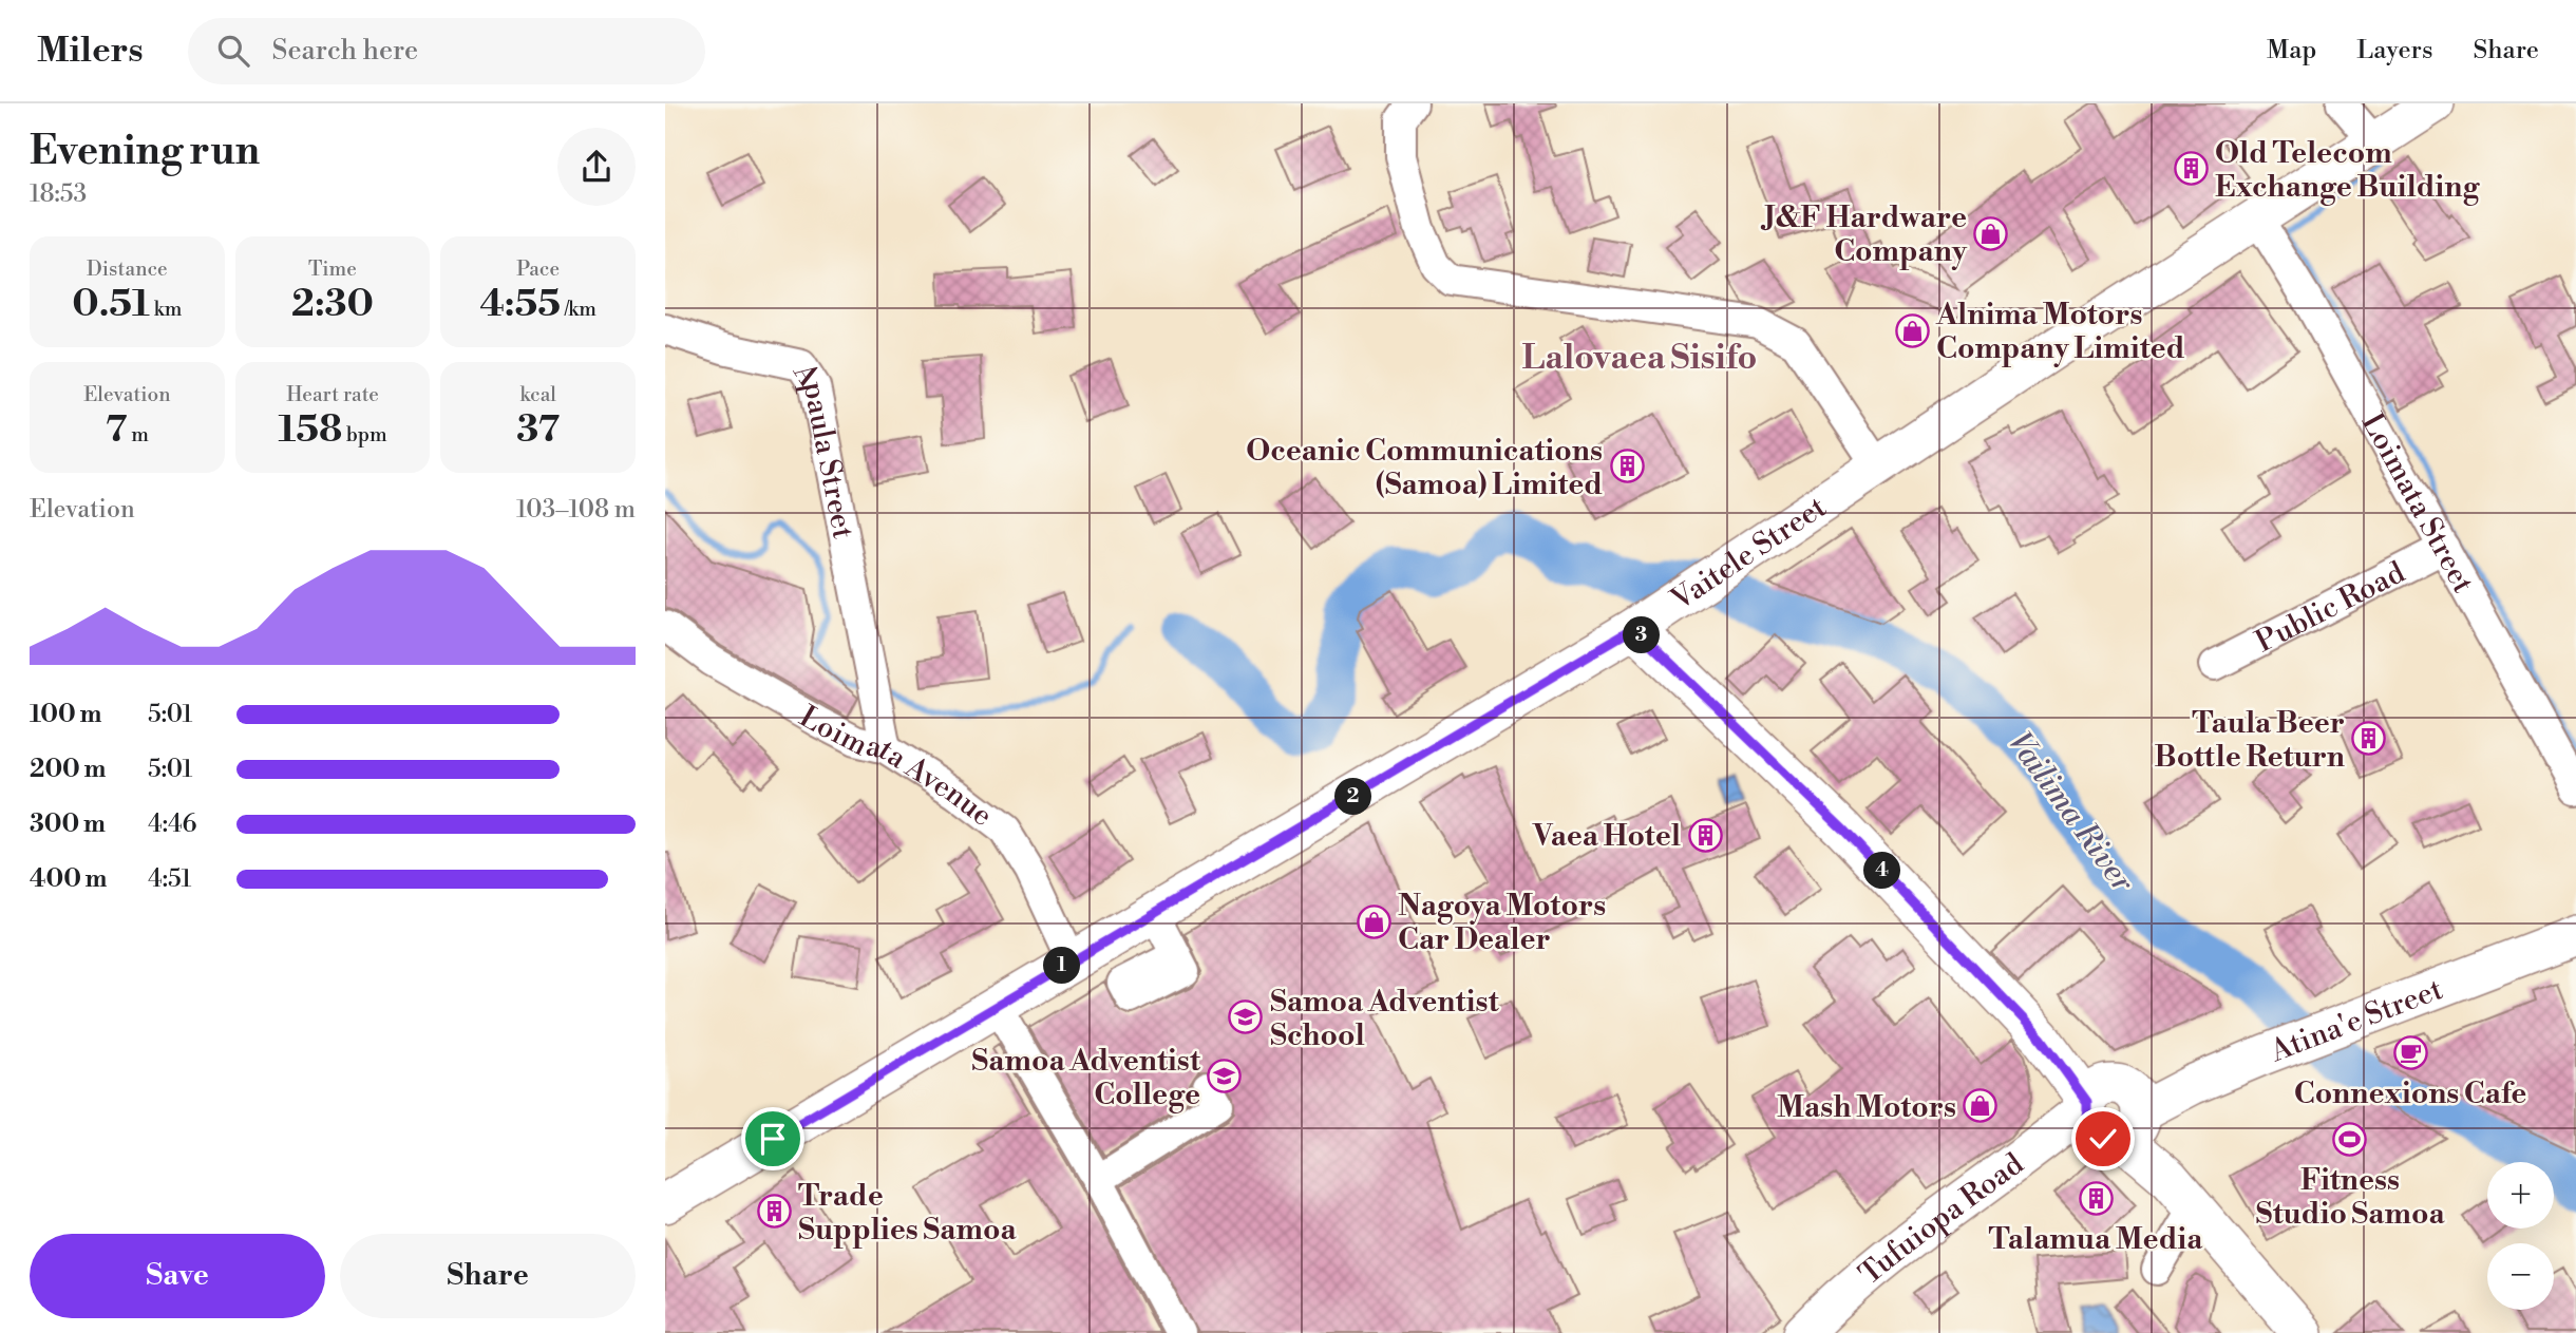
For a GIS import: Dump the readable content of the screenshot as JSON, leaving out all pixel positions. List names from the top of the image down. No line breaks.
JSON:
{"streets":{"main road":["Vaitele Street","Atina'e Street","Tufuiopa Road"],"street":["Apaula Street","Loimata Street","Public Road","Loimata Avenue"]},"crossings":[["Apaula Street","Loimata Avenue"],["Loimata Street","Vaitele Street"],["Loimata Street","Public Road"],["Vaitele Street","Loimata Avenue"]],"districts":["Lalovaea Sisifo"],"water":["Vailima River"],"places":{"building":["Old Telecom Exchange Building","Oceanic Communications (Samoa) Limited","Taula Beer Bottle Return","Vaea Hotel","Talamua Media","Trade Supplies Samoa"],"shop":["J&F Hardware Company","Alnima Motors Company Limited","Nagoya Motors Car Dealer","Mash Motors"],"school or university":["Samoa Adventist School","Samoa Adventist College"],"cafe":["Connexions Cafe"],"sports":["Fitness Studio Samoa"]},"page":{"header":"Milers","search":"Search here","nav":["Map","Layers","Share"],"heading":["Evening run","18:53"],"stats":[["Distance","0.51 km"],["Time","2:30"],["Pace","4:55 /km"],["Elevation","7 m"],["Heart rate","158 bpm"],["kcal","37"]],"chart":["Elevation","103–108 m"],"pins":["3","2","4","1"],"list":[{"name":"100 m","note":"5:01"},{"name":"200 m","note":"5:01"},{"name":"300 m","note":"4:46"},{"name":"400 m","note":"4:51"}],"map_buttons":["+","−"],"buttons":["Save","Share"]}}
